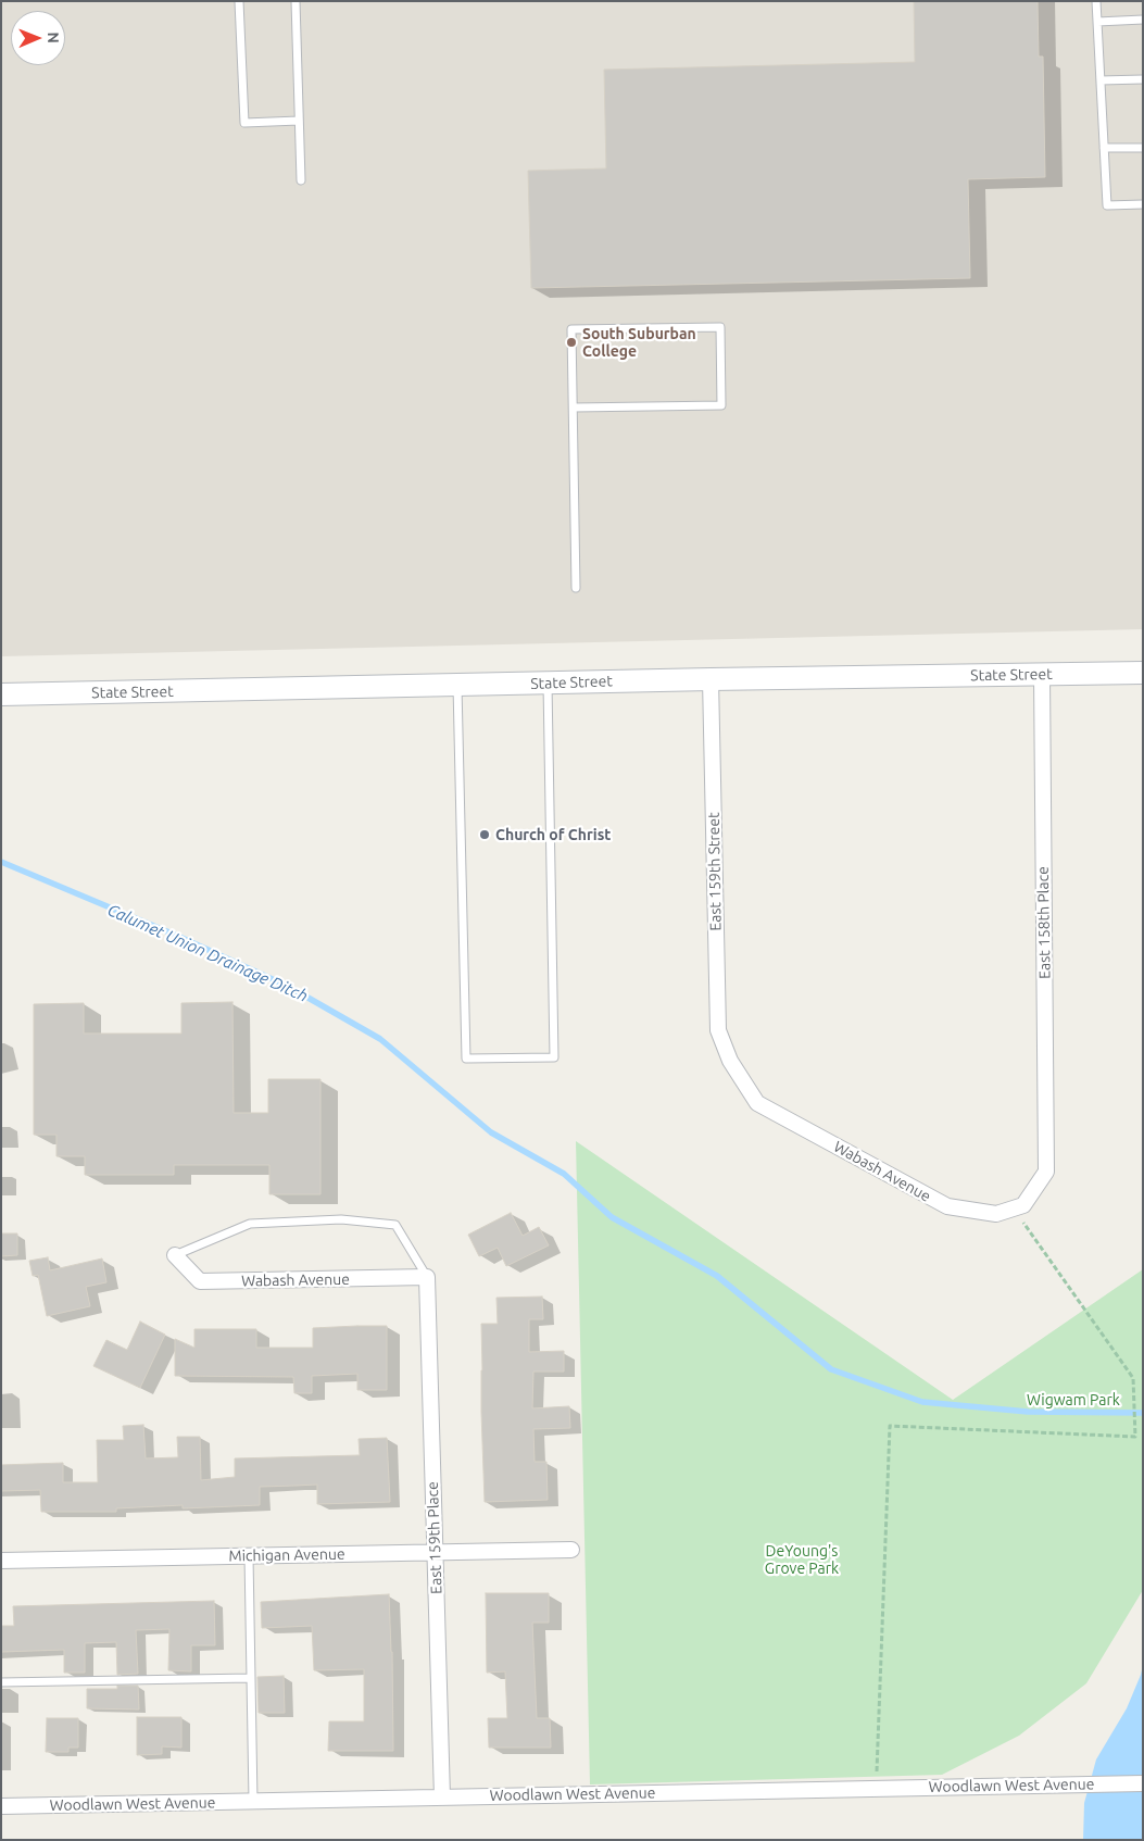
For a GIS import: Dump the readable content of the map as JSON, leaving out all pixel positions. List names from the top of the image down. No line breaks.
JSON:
{"streets":{"main road":["State Street"],"street":["East 159th Street","East 158th Place","Wabash Avenue","East 159th Place","Michigan Avenue","Woodlawn West Avenue"]},"crossings":[["State Street","East 159th Street"],["State Street","East 158th Place"],["East 159th Street","Wabash Avenue"],["East 158th Place","Wabash Avenue"],["Wabash Avenue","East 159th Place"],["East 159th Place","Michigan Avenue"],["East 159th Place","Woodlawn West Avenue"]],"water":["Calumet Union Drainage Ditch"],"parks":["Wigwam Park","DeYoung's Grove Park"],"places":["South Suburban College","Church of Christ"],"north":"right"}
